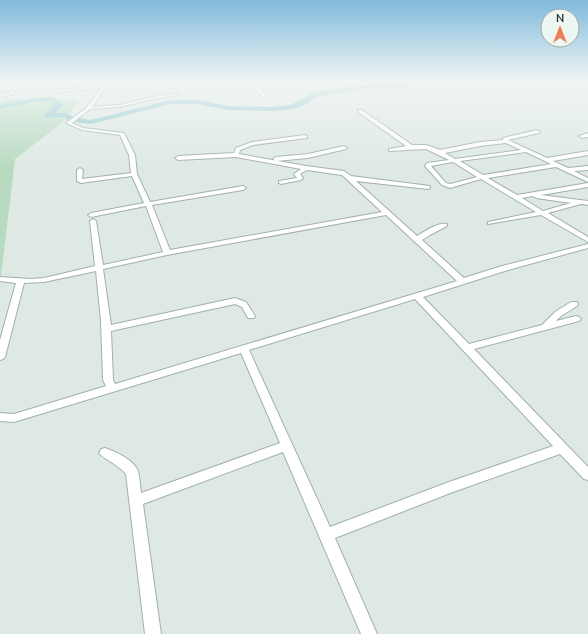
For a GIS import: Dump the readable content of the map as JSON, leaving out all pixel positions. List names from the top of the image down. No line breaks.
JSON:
{"north":"top"}
